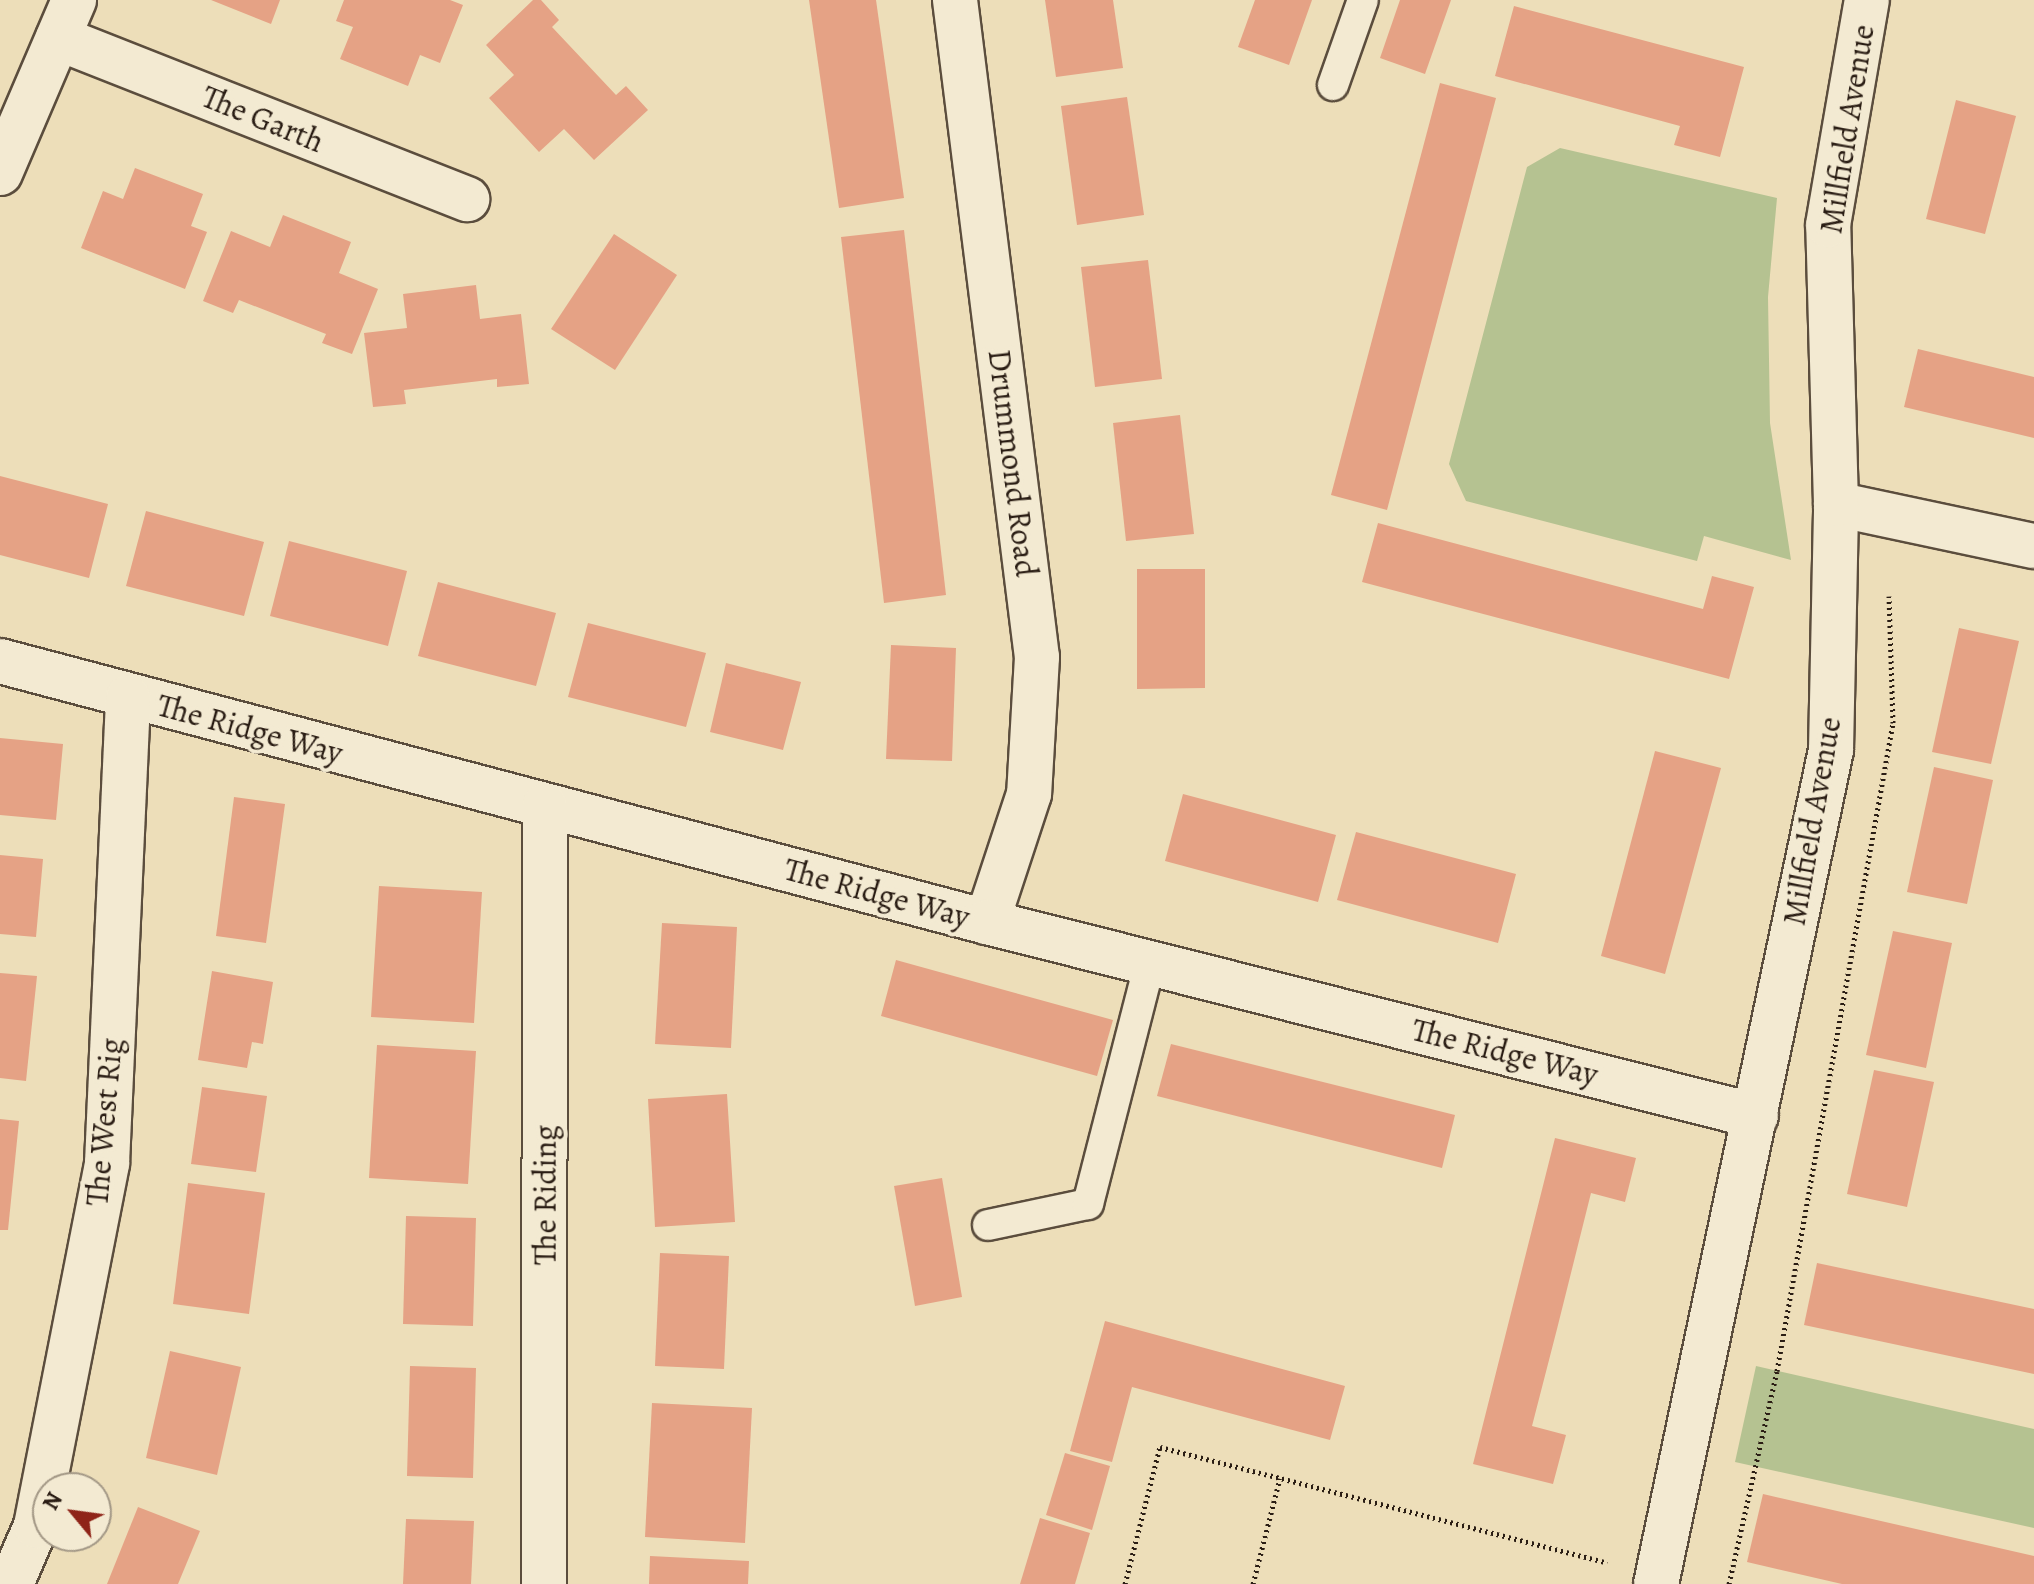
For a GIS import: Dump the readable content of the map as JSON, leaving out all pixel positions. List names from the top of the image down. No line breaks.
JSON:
{"streets":{"street":["The Garth","Millfield Avenue","Drummond Road","The Ridge Way","The West Rig","The Riding"]},"crossings":[["Millfield Avenue","The Ridge Way"],["Drummond Road","The Ridge Way"],["The Ridge Way","The West Rig"],["The Ridge Way","The Riding"]],"north":"top left"}
